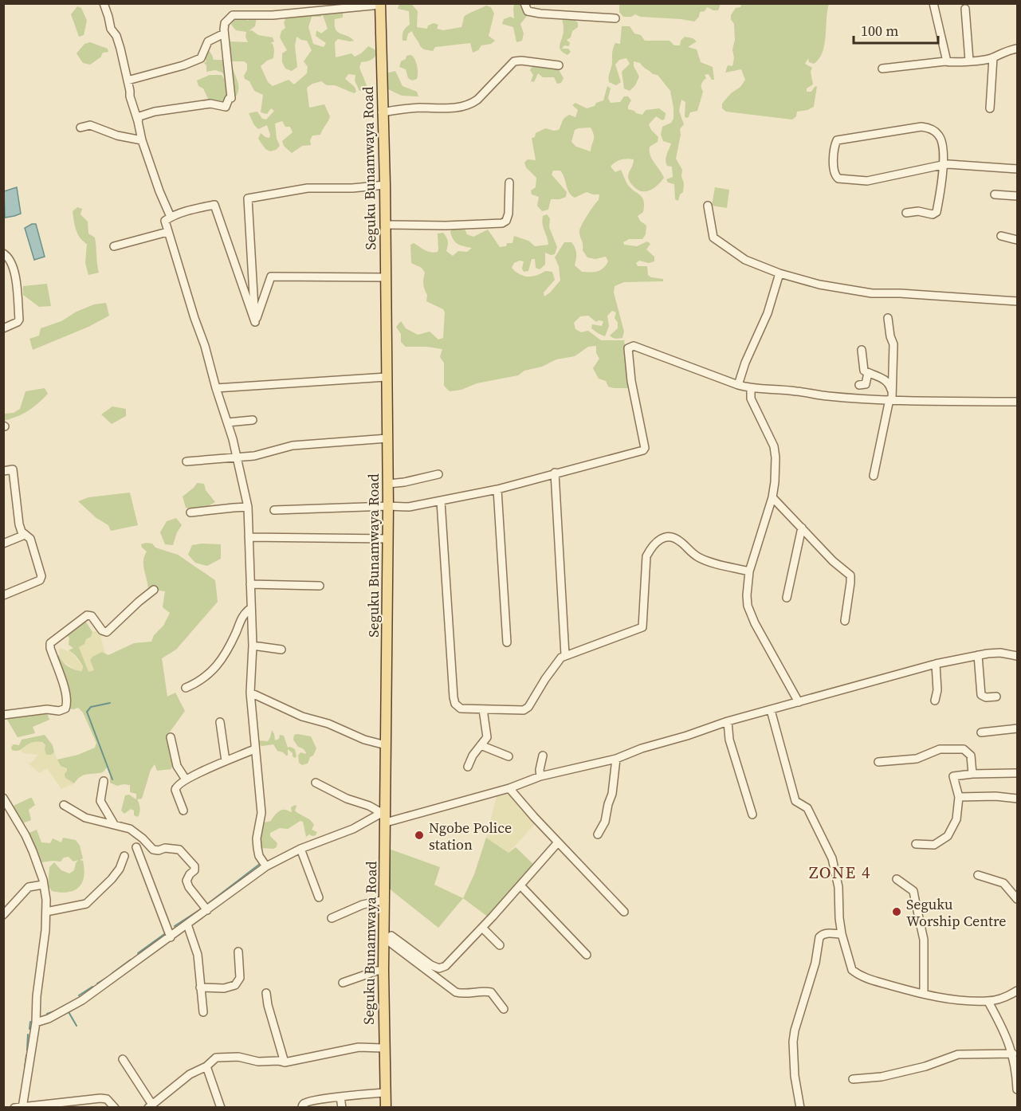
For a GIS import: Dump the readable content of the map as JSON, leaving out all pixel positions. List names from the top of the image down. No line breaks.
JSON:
{"streets":{"main road":["Seguku Bunamwaya Road"]},"districts":["ZONE 4"],"places":["Ngobe Police station","Seguku Worship Centre"],"scale_bar":"100 m"}
